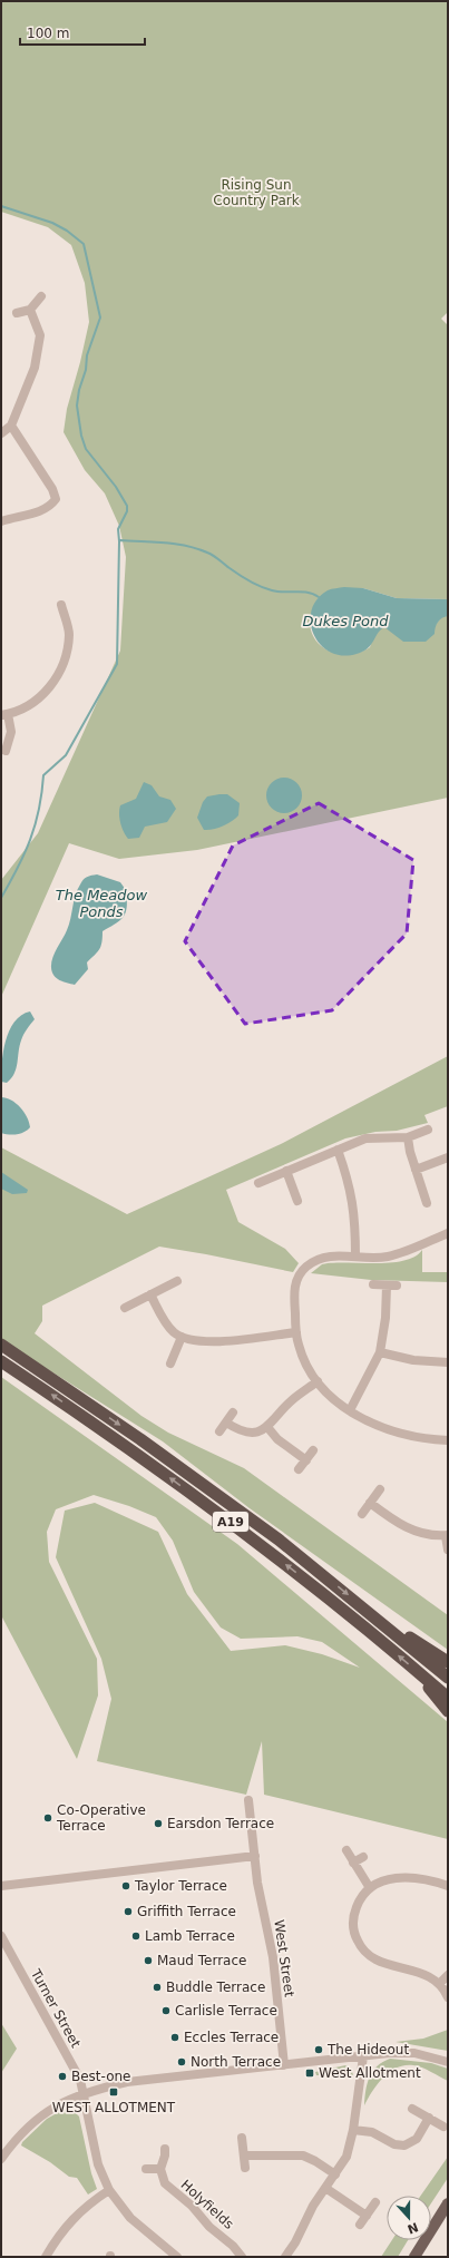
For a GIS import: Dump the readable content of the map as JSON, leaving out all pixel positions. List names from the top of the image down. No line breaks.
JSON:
{"streets":{"highway":["A19"],"street":["West Street","Turner Street","Holyfields"]},"water":["Dukes Pond","The Meadow Ponds"],"parks":["Rising Sun Country Park"],"places":{"other":["Co-Operative Terrace","Earsdon Terrace","Taylor Terrace","Griffith Terrace","Lamb Terrace","Maud Terrace","Buddle Terrace","Carlisle Terrace","Eccles Terrace","The Hideout","North Terrace","Best-one"],"transit":["West Allotment","WEST ALLOTMENT"]},"scale_bar":"100 m","north":"bottom"}
